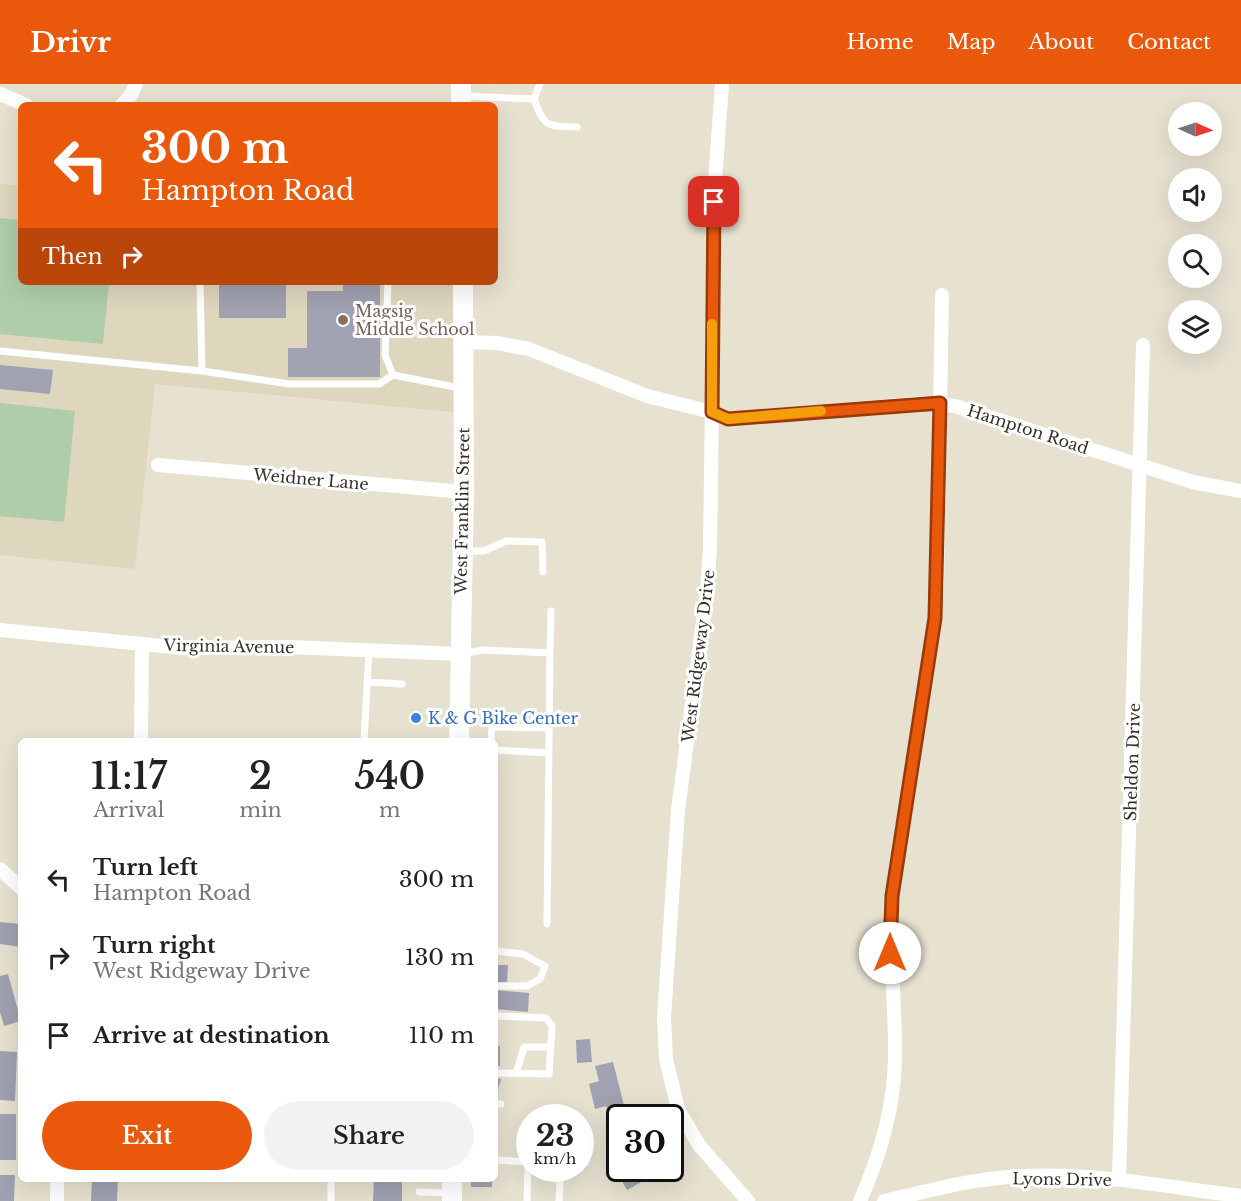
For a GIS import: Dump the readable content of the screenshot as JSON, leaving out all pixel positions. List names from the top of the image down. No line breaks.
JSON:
{"streets":{"main road":["West Franklin Street"],"street":["Hampton Road","Weidner Lane","Virginia Avenue","West Ridgeway Drive","Sheldon Drive","Lyons Drive"]},"crossings":[["Hampton Road","West Franklin Street"],["Hampton Road","West Ridgeway Drive"],["Hampton Road","Sheldon Drive"],["Weidner Lane","West Franklin Street"],["West Franklin Street","Virginia Avenue"],["Sheldon Drive","Lyons Drive"]],"places":["Magsig Middle School","K & G Bike Center"],"north":"right","page":{"header":"Drivr","nav":["Home","Map","About","Contact"],"turn":["300 m","Hampton Road"],"then":"Then","eta":["11:17","Arrival","2","min","540","m"],"list":[{"name":"Turn left","note":"Hampton Road","value":"300 m"},{"name":"Turn right","note":"West Ridgeway Drive","value":"130 m"},{"name":"Arrive at destination","value":"110 m"}],"buttons":["Exit","Share"],"speed":"23 km/h","limit":"30"}}
